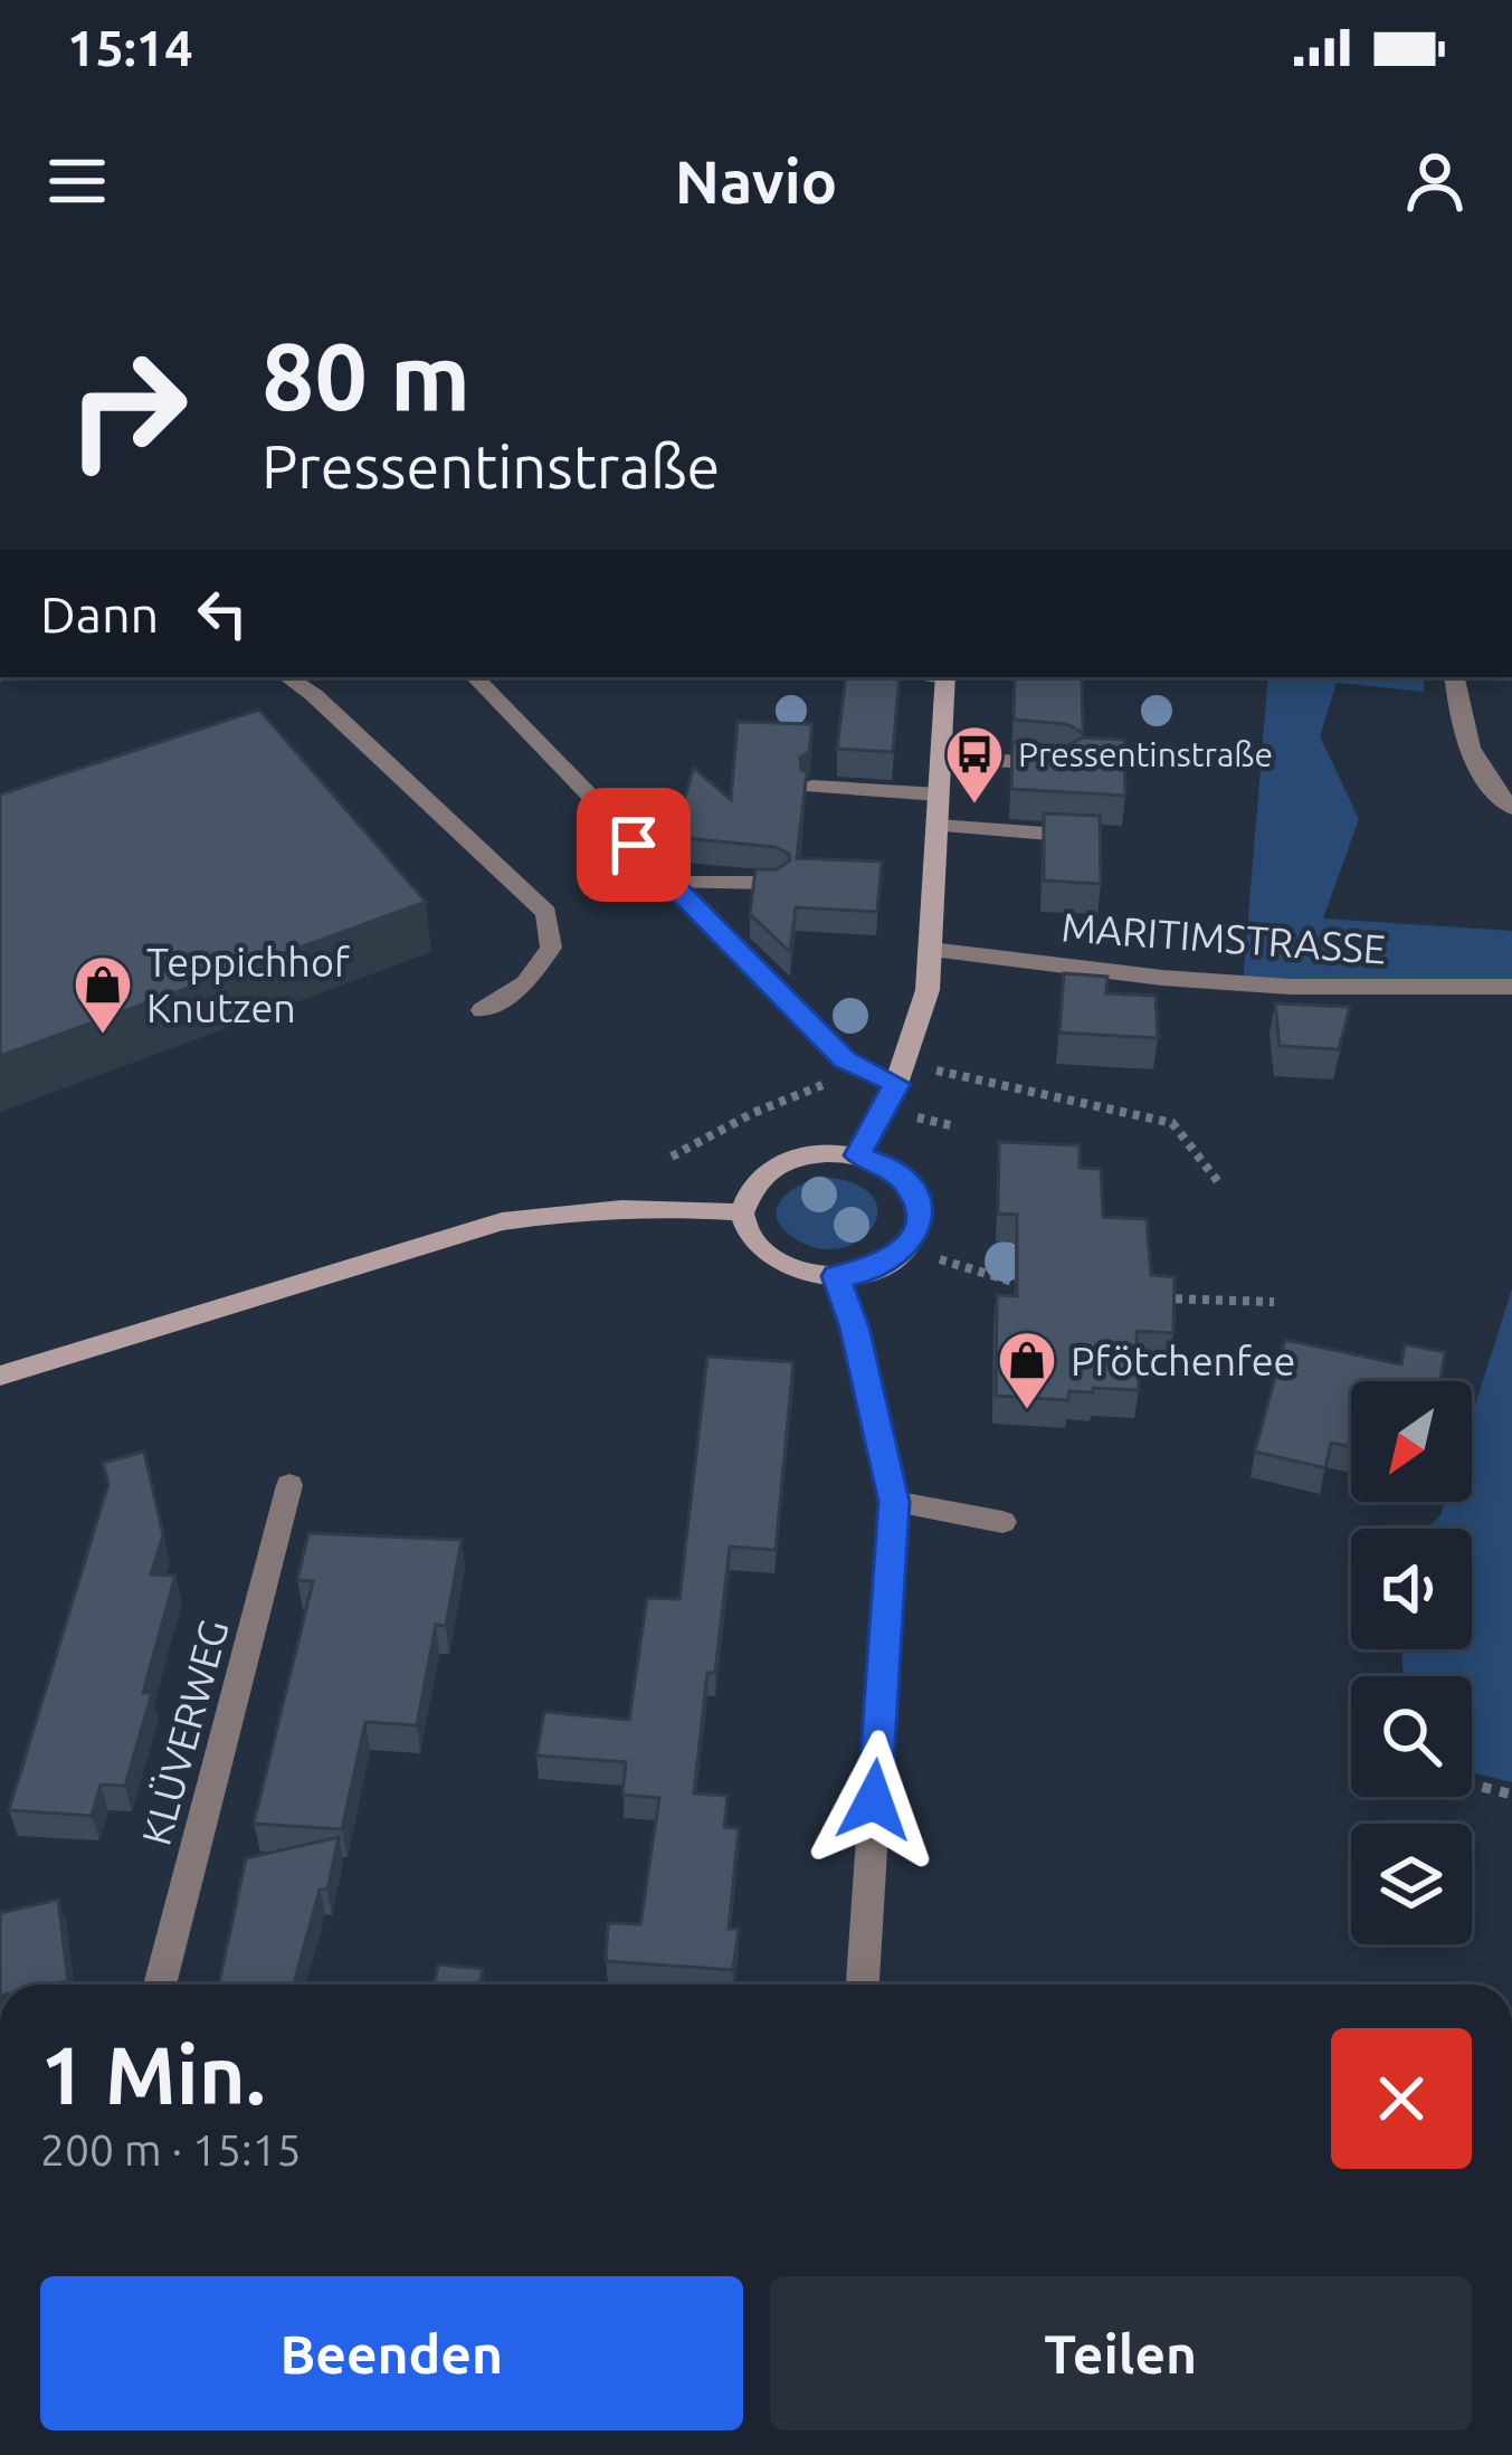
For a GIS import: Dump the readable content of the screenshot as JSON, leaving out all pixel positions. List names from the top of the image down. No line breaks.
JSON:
{"streets":{"street":["MARITIMSTRASSE","KLÜVERWEG"]},"places":{"bus stop":["Pressentinstraße"],"shop":["Teppichhof Knutzen","Pfötchenfee"]},"north":"bottom left","page":{"status":"15:14","header":"Navio","turn":["80 m","Pressentinstraße"],"then":"Dann","heading":["1 Min.","200 m · 15:15"],"buttons":["Beenden","Teilen"]}}
